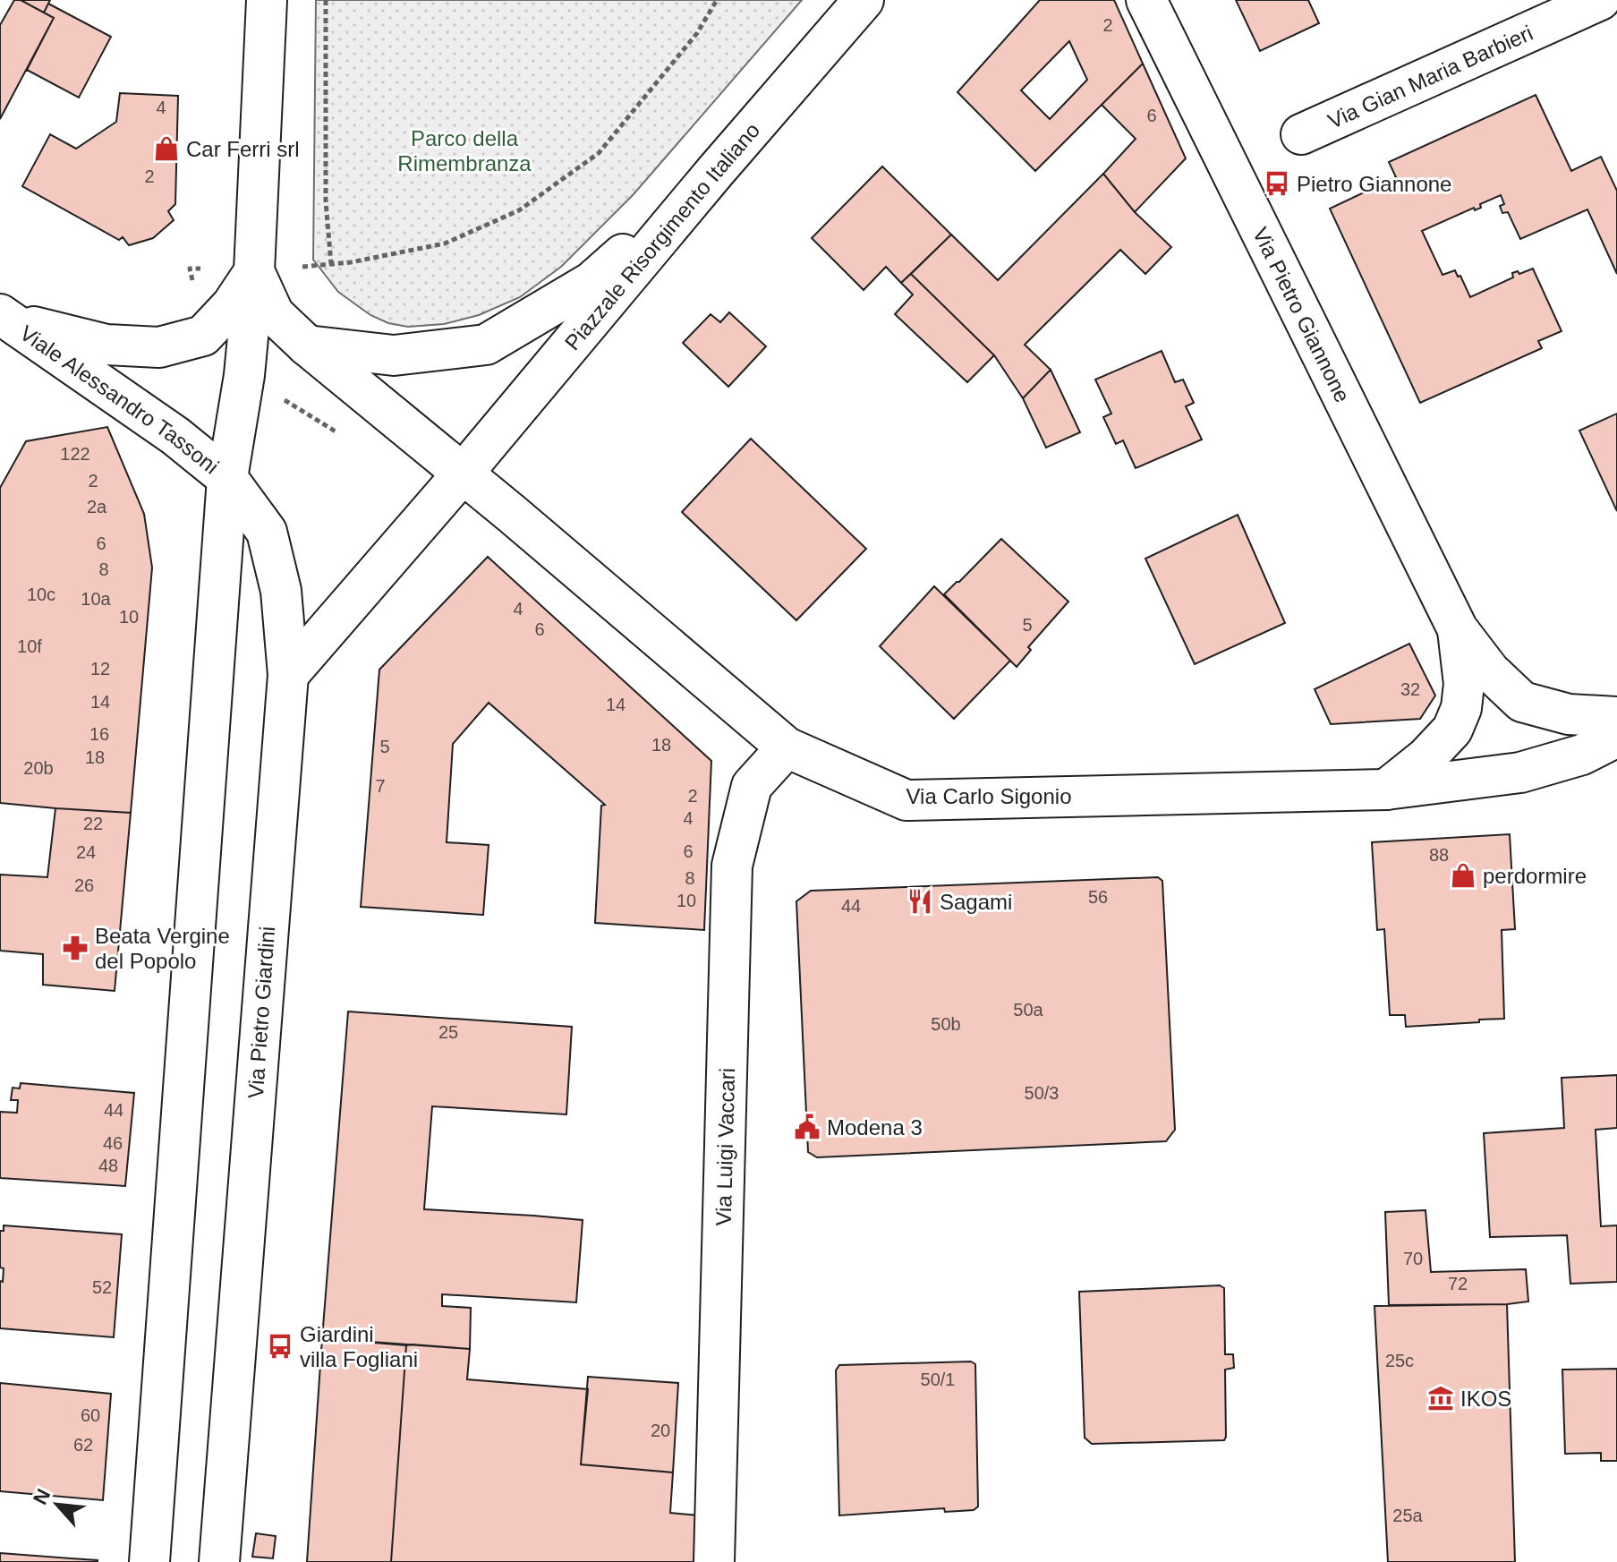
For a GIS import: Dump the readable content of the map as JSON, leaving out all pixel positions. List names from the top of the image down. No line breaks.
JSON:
{"streets":{"street":["Via Gian Maria Barbieri","Piazzale Risorgimento Italiano","Via Pietro Giannone","Viale Alessandro Tassoni","Via Carlo Sigonio","Via Pietro Giardini","Via Luigi Vaccari"]},"crossings":[["Piazzale Risorgimento Italiano","Via Carlo Sigonio"],["Piazzale Risorgimento Italiano","Via Pietro Giardini"],["Via Pietro Giannone","Via Carlo Sigonio"],["Viale Alessandro Tassoni","Via Pietro Giardini"],["Via Carlo Sigonio","Via Luigi Vaccari"]],"parks":["Parco della Rimembranza"],"places":{"shop":["Car Ferri srl","perdormire"],"bus stop":["Pietro Giannone","Giardini villa Fogliani"],"restaurant":["Sagami"],"pharmacy":["Beata Vergine del Popolo"],"public building":["Modena 3"],"museum":["IKOS"]},"house_numbers":["2","4","6","2","122","2","2a","6","8","10c","10a","4","10","5","6","10f","12","32","14","14","16","18","5","18","20b","7","2","4","22","6","24","88","8","26","56","10","44","50a","50b","25","50/3","44","46","48","70","72","52","25c","50/1","60","20","62","25a"],"north":"top left"}
